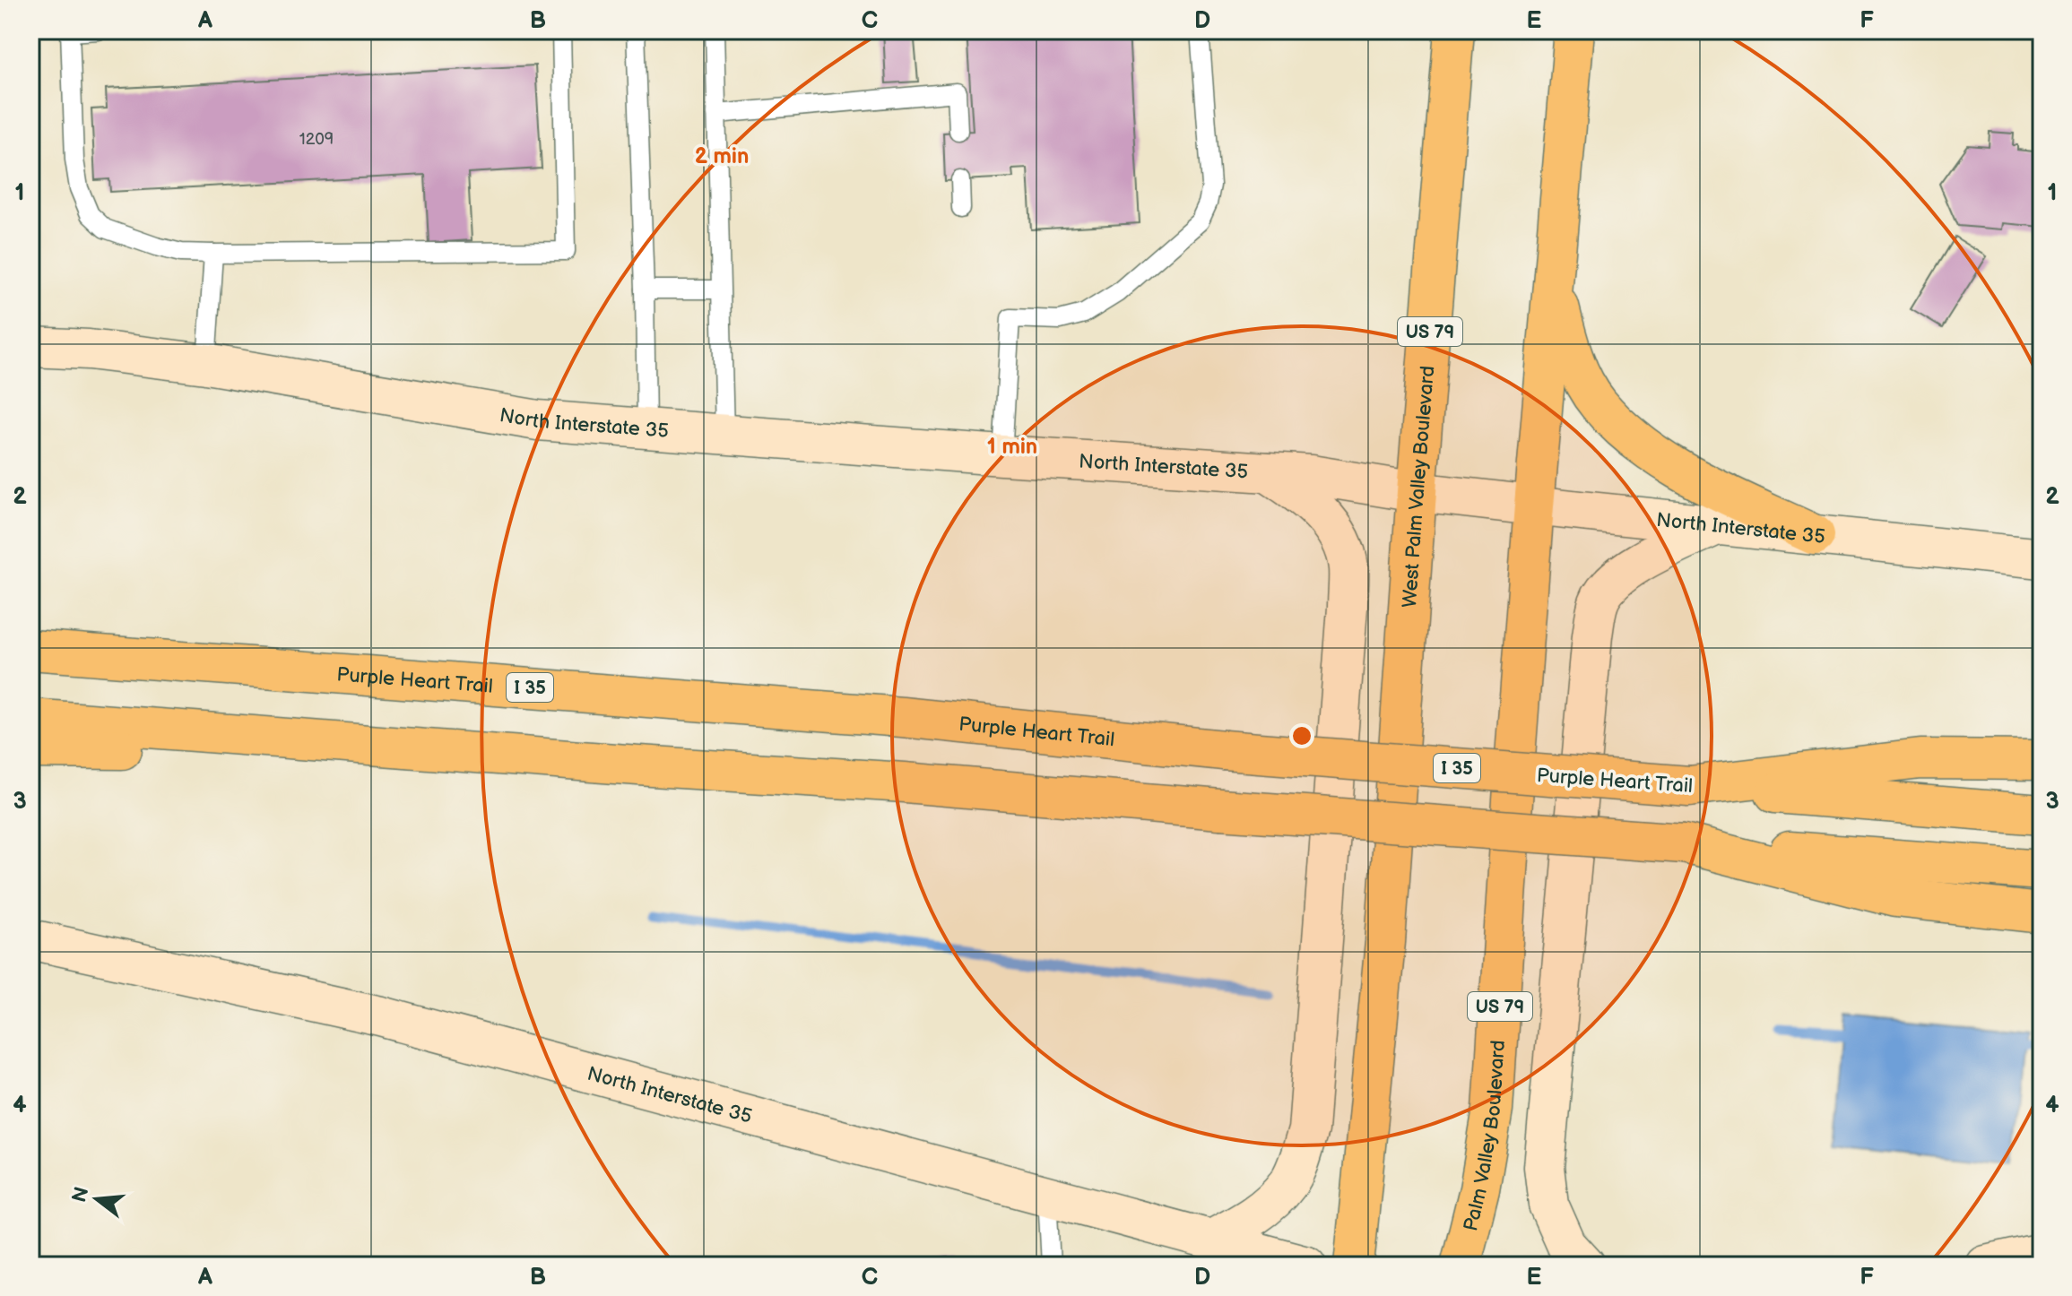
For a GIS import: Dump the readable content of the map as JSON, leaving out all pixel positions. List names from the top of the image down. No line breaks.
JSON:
{"streets":{"highway":["US 79","West Palm Valley Boulevard","Purple Heart Trail","I 35","Palm Valley Boulevard"],"main road":["North Interstate 35"]},"crossings":[["US 79","North Interstate 35"],["US 79","Palm Valley Boulevard"],["North Interstate 35","West Palm Valley Boulevard"],["North Interstate 35","Palm Valley Boulevard"]],"house_numbers":["1209"],"north":"left","grid":{"columns":["A","B","C","D","E","F"],"rows":["1","2","3","4"]},"rings":["2 min","1 min"]}
